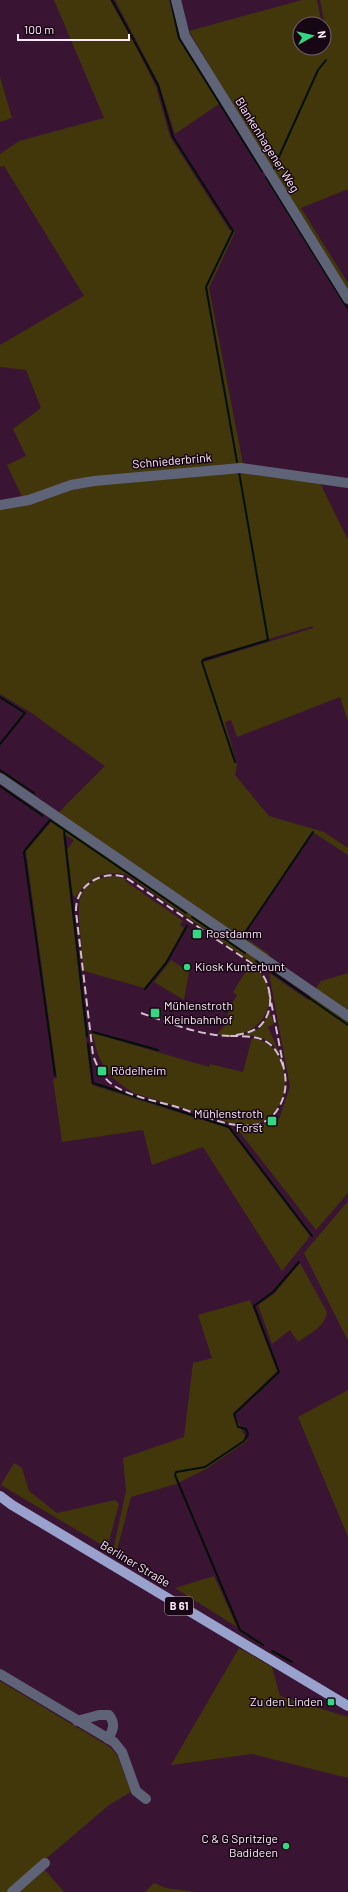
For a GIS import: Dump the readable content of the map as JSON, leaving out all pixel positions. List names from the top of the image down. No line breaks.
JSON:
{"streets":{"main road":["Berliner Straße","B 61"],"street":["Blankenhagener Weg","Schniederbrink"]},"places":{"transit":["Postdamm","Mühlenstroth Kleinbahnhof","Rödelheim","Mühlenstroth Forst","Zu den Linden"],"other":["Kiosk Kunterbunt","C & G Spritzige Badideen"]},"scale_bar":"100 m","north":"right"}
